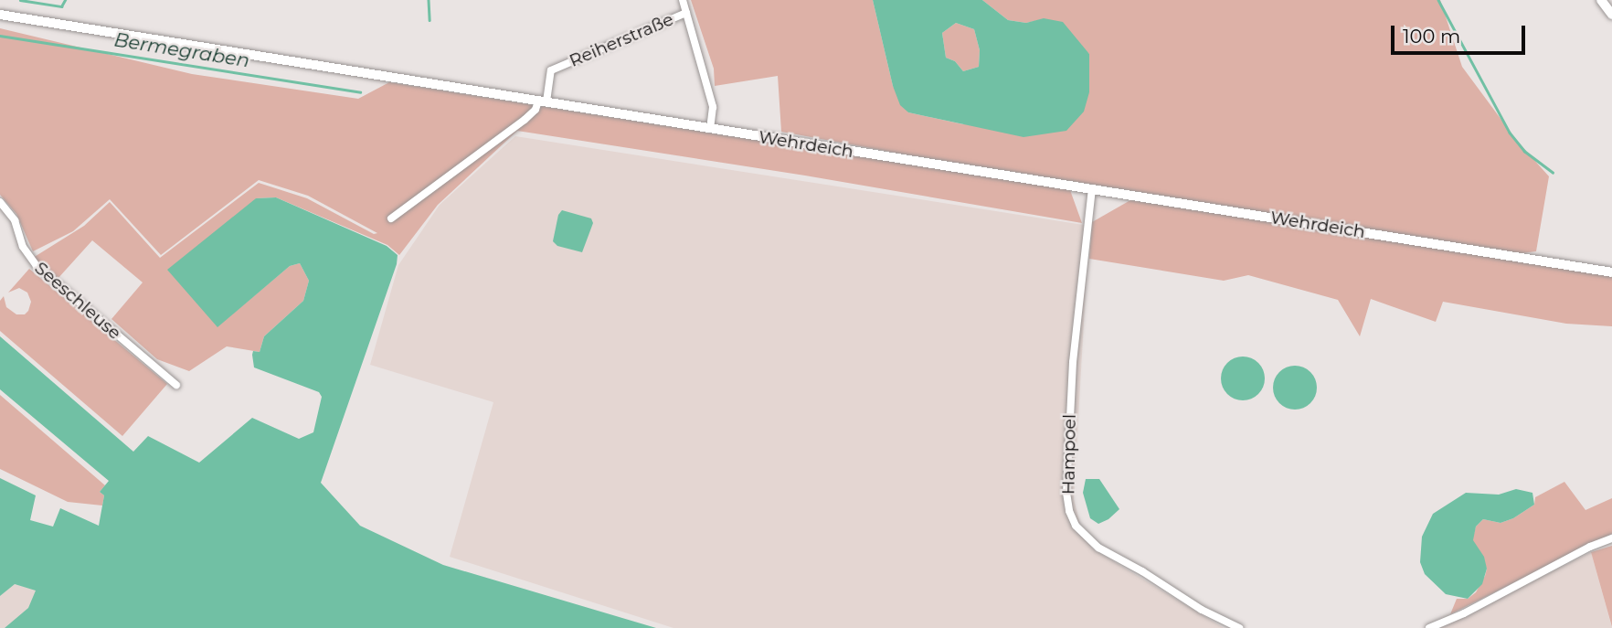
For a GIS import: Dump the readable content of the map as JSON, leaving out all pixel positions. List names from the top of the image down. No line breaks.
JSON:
{"streets":{"street":["Reiherstraße","Wehrdeich","Seeschleuse","Hampoel"]},"crossings":[["Reiherstraße","Wehrdeich"],["Wehrdeich","Hampoel"]],"water":["Bermegraben"],"scale_bar":"100 m"}
